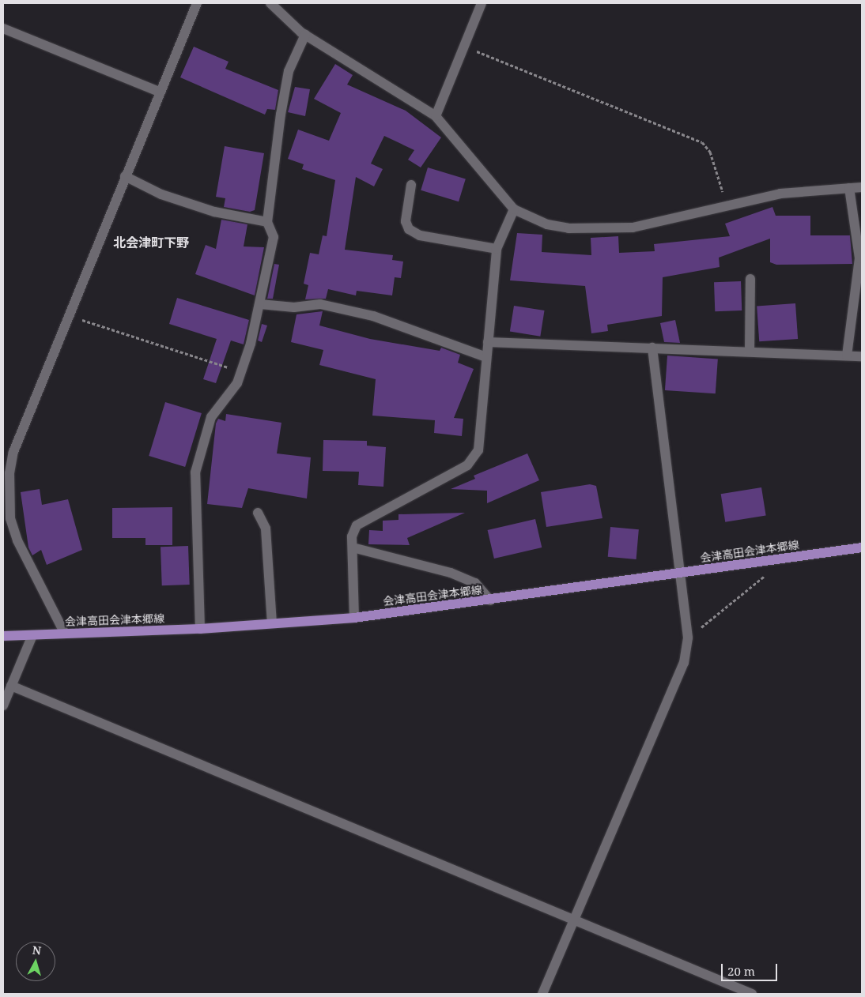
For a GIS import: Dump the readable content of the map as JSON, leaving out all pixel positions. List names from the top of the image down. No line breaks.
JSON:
{"streets":{"main road":["会津高田会津本郷線"]},"districts":["北会津町下野"],"scale_bar":"20 m","north":"top"}
